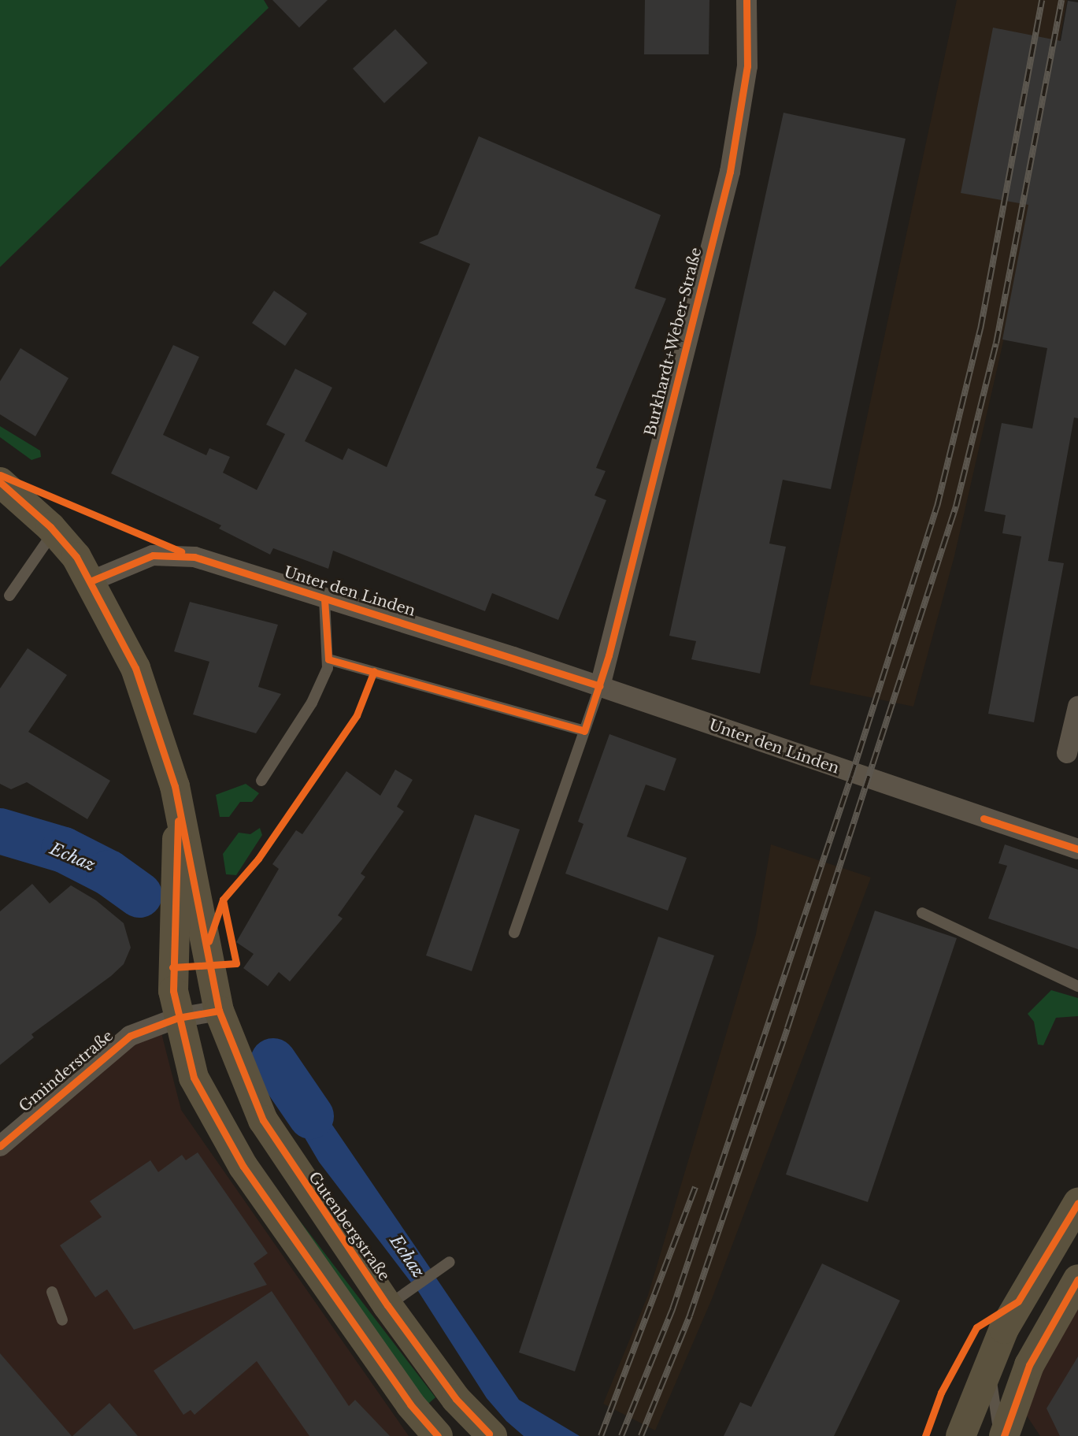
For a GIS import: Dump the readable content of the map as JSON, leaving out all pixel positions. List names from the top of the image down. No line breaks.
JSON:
{"streets":{"main road":["Gutenbergstraße"],"street":["Burkhardt+Weber-Straße","Unter den Linden","Gminderstraße"]},"crossings":[["Burkhardt+Weber-Straße","Unter den Linden"],["Gminderstraße","Gutenbergstraße"]],"water":["Echaz"]}
